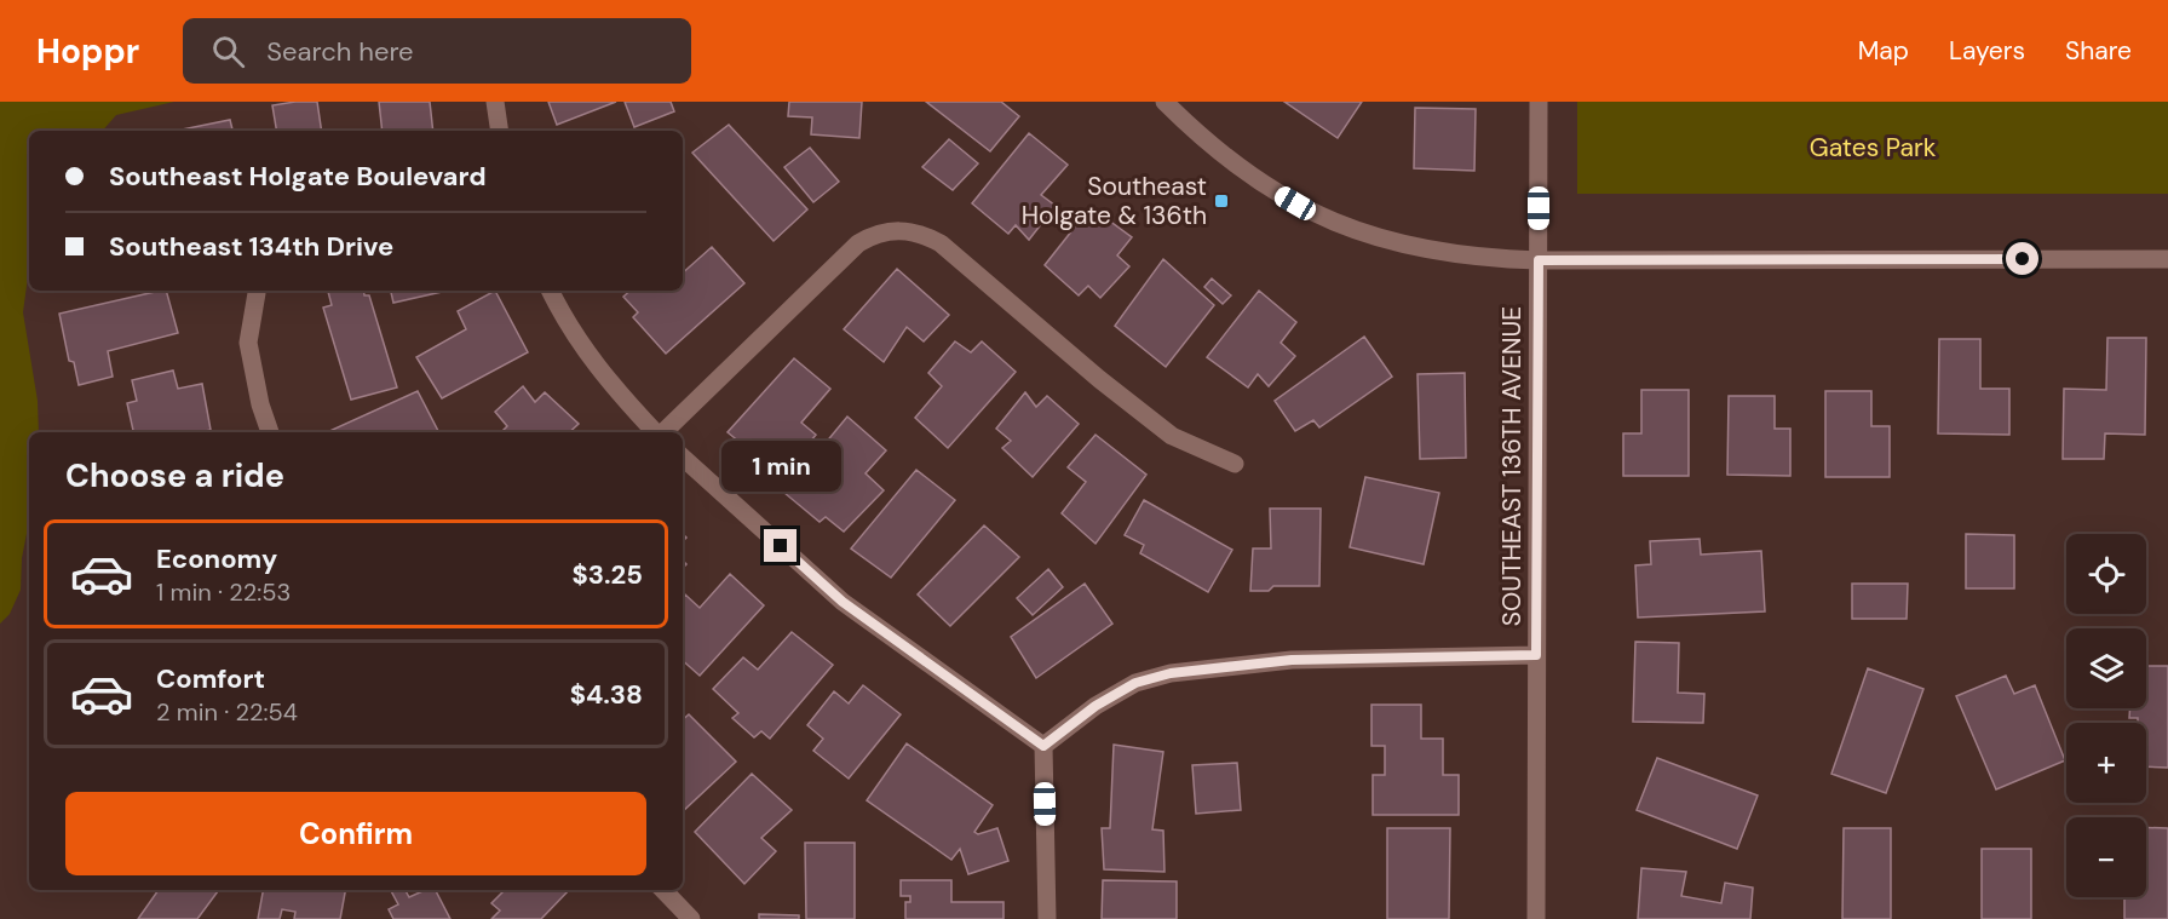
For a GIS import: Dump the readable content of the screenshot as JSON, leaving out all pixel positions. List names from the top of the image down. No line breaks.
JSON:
{"streets":{"street":["SOUTHEAST 136TH AVENUE"]},"parks":["Gates Park"],"places":{"transit":["Southeast Holgate & 136th"]},"page":{"header":"Hoppr","search":"Search here","nav":["Map","Layers","Share"],"banner":["Southeast Holgate Boulevard","Southeast 134th Drive"],"heading":"Choose a ride","bubble":"1 min","list":[{"name":"Economy","note":"1 min · 22:53","value":"$3.25"},{"name":"Comfort","note":"2 min · 22:54","value":"$4.38"}],"map_buttons":["+","−"],"buttons":"Confirm"}}
